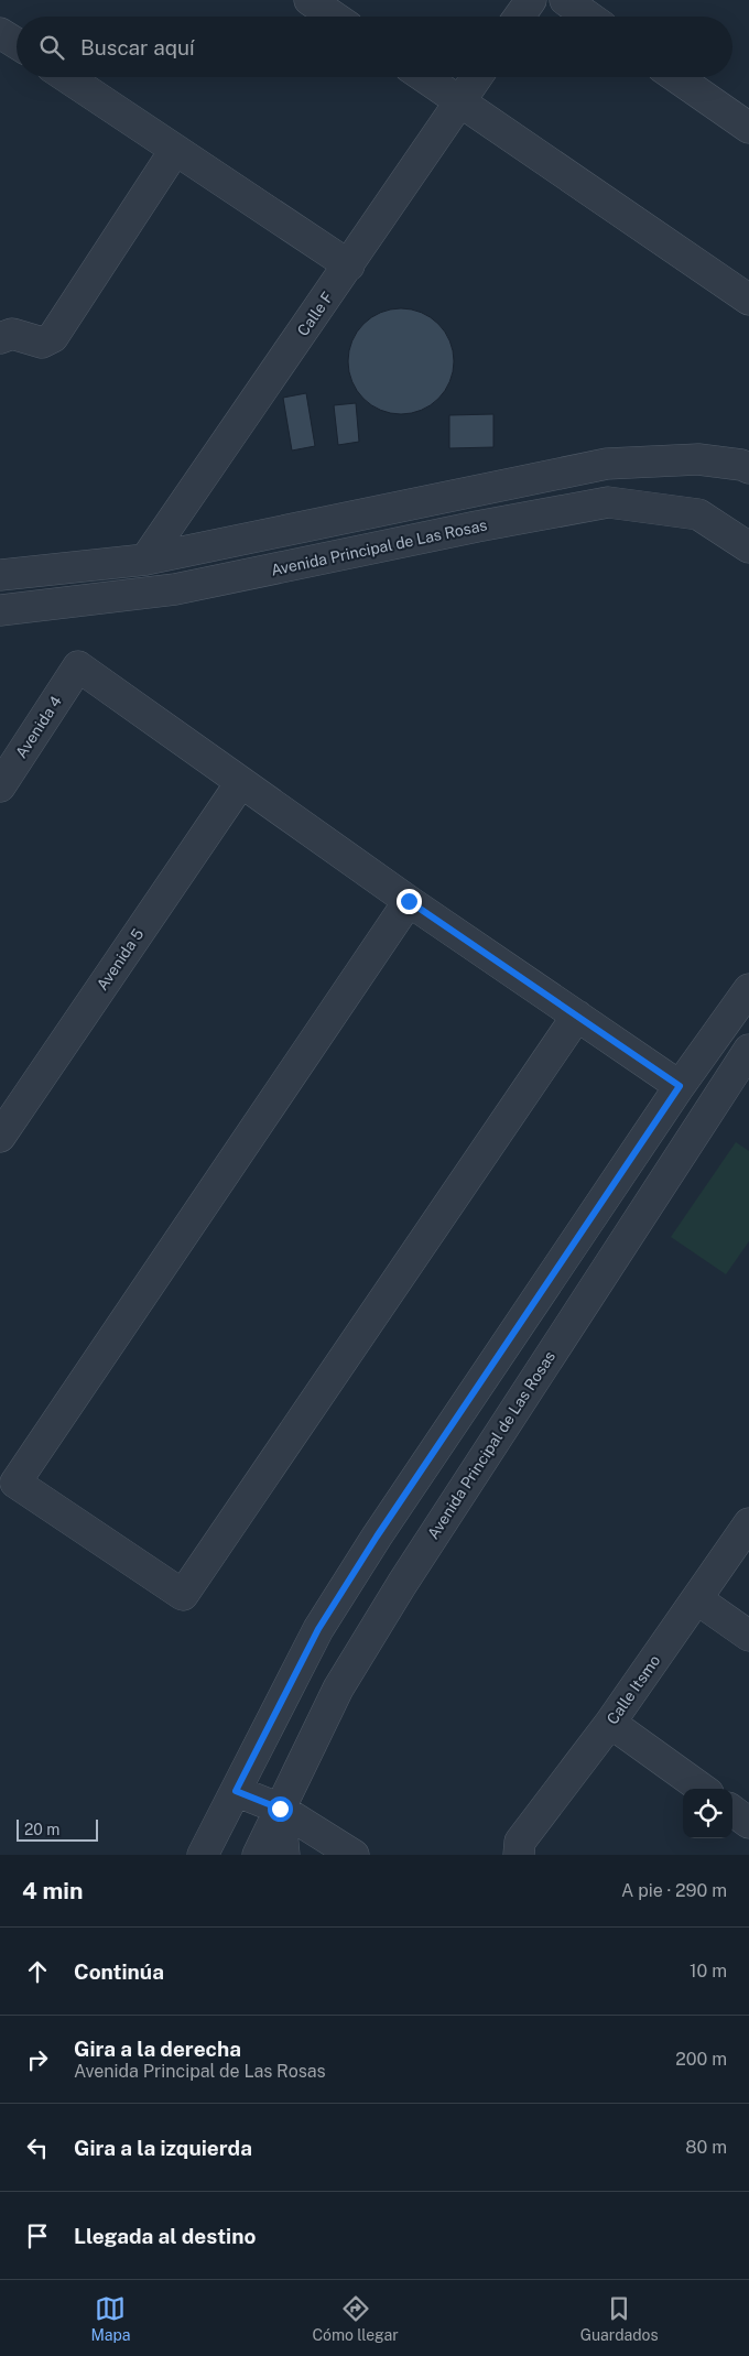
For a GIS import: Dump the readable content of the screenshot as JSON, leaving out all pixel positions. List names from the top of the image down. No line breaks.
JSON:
{"streets":{"street":["Calle F","Avenida Principal de Las Rosas","Avenida 4","Avenida 5","Calle Itsmo"]},"crossings":[["Avenida 4","Avenida 5"]],"scale_bar":"20 m","page":{"search":"Buscar aquí","scale":"20 m","heading":["4 min","A pie · 290 m"],"list":[["Continúa","10 m"],["Gira a la derecha","Avenida Principal de Las Rosas","200 m"],["Gira a la izquierda","80 m"],"Llegada al destino"],"nav":["Mapa","Cómo llegar","Guardados"]}}
